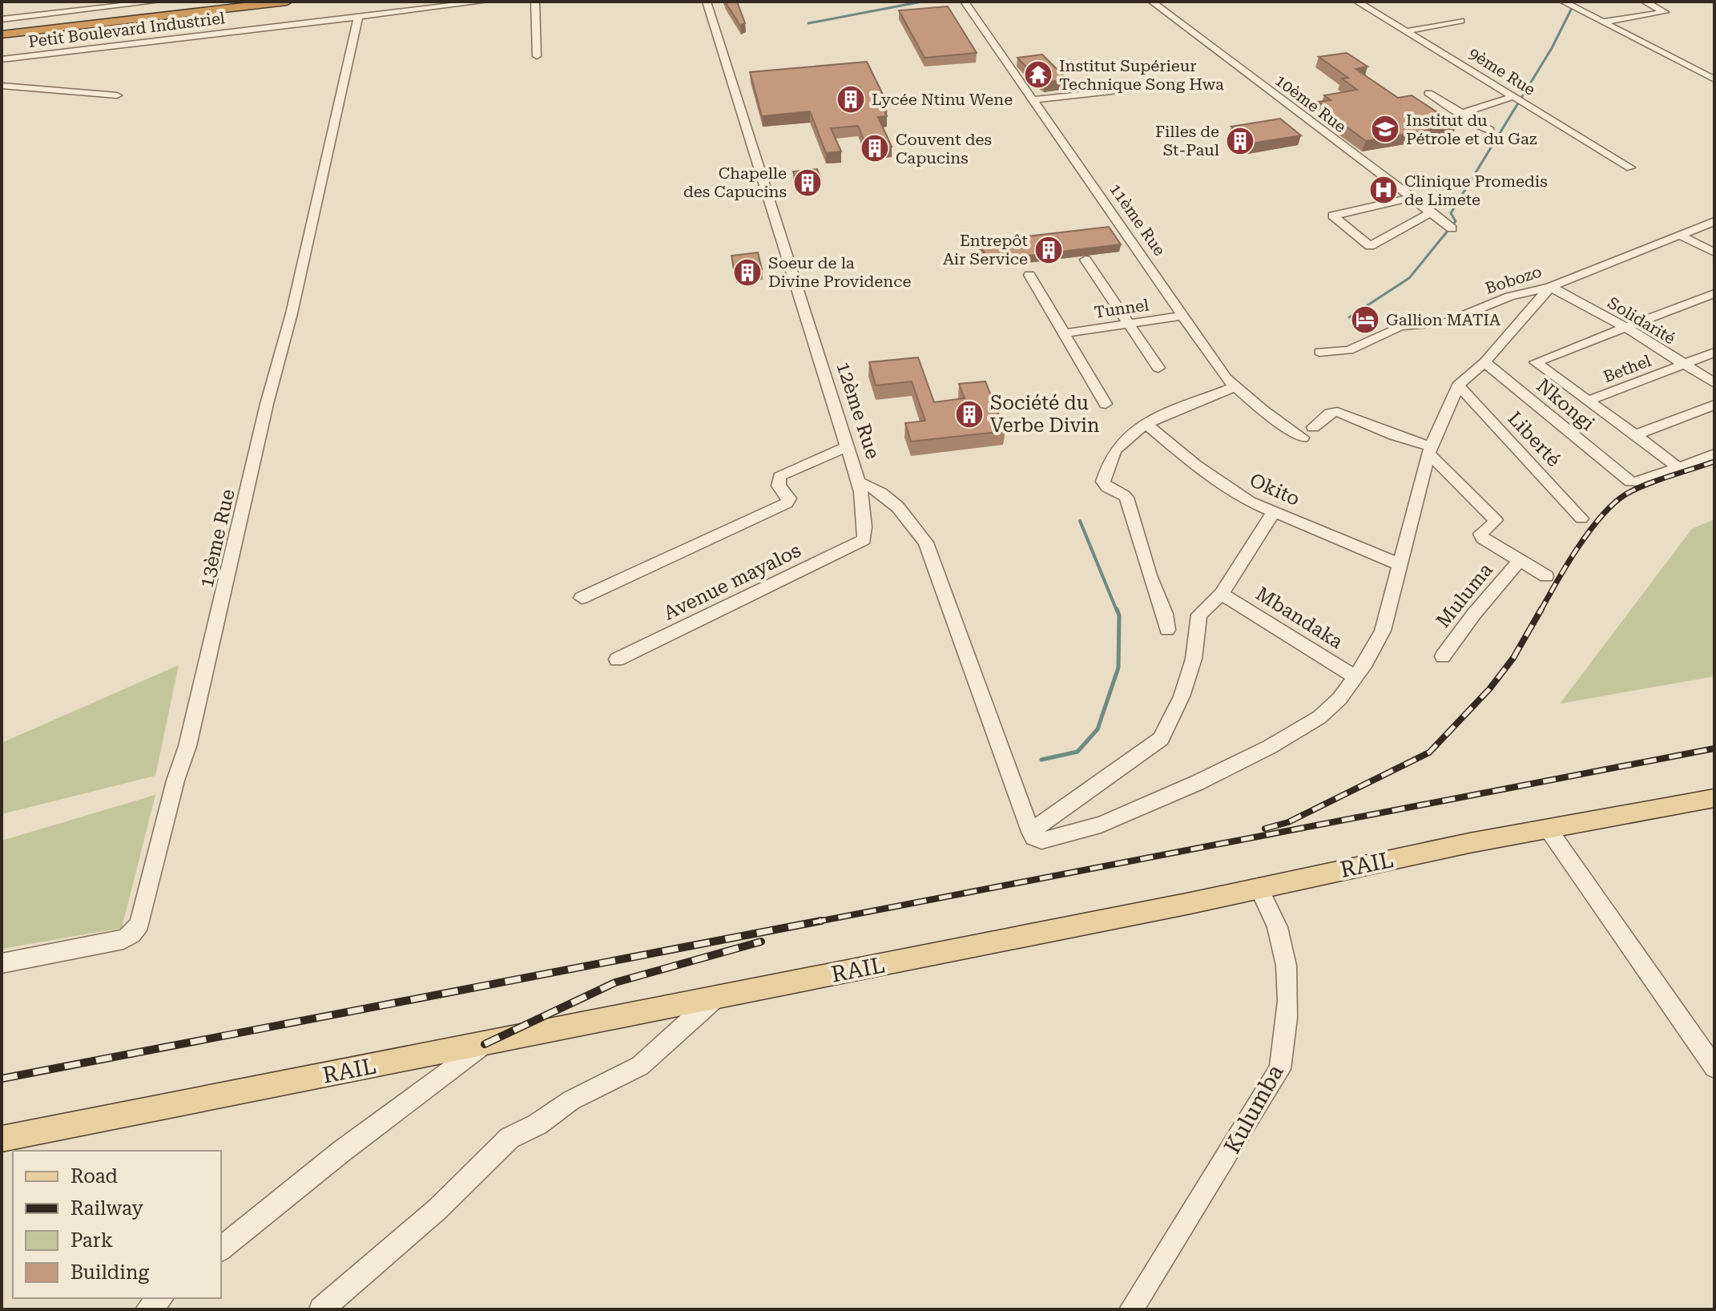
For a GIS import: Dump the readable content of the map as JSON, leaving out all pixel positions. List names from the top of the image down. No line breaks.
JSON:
{"streets":{"main road":["RAIL"],"street":["Petit Boulevard Industriel","9ème Rue","10ème Rue","11ème Rue","Bobozo","Tunnel","Solidarité","Bethel","Nkongi","12ème Rue","Liberté","Okito","13ème Rue","Avenue mayalos","Muluma","Mbandaka","Kulumba"]},"crossings":[["Petit Boulevard Industriel","13ème Rue"],["11ème Rue","Tunnel"],["Bobozo","Solidarité"],["Solidarité","Bethel"],["12ème Rue","Avenue mayalos"],["RAIL","Kulumba"]],"places":{"temple":["Institut Supérieur Technique Song Hwa"],"building":["Lycée Ntinu Wene","Filles de St-Paul","Couvent des Capucins","Chapelle des Capucins","Entrepôt Air Service","Soeur de la Divine Providence","Société du Verbe Divin"],"school or university":["Institut du Pétrole et du Gaz"],"hospital":["Clinique Promedis de Limete"],"hotel":["Gallion MATIA"]},"legend":["Road","Railway","Park","Building"]}
